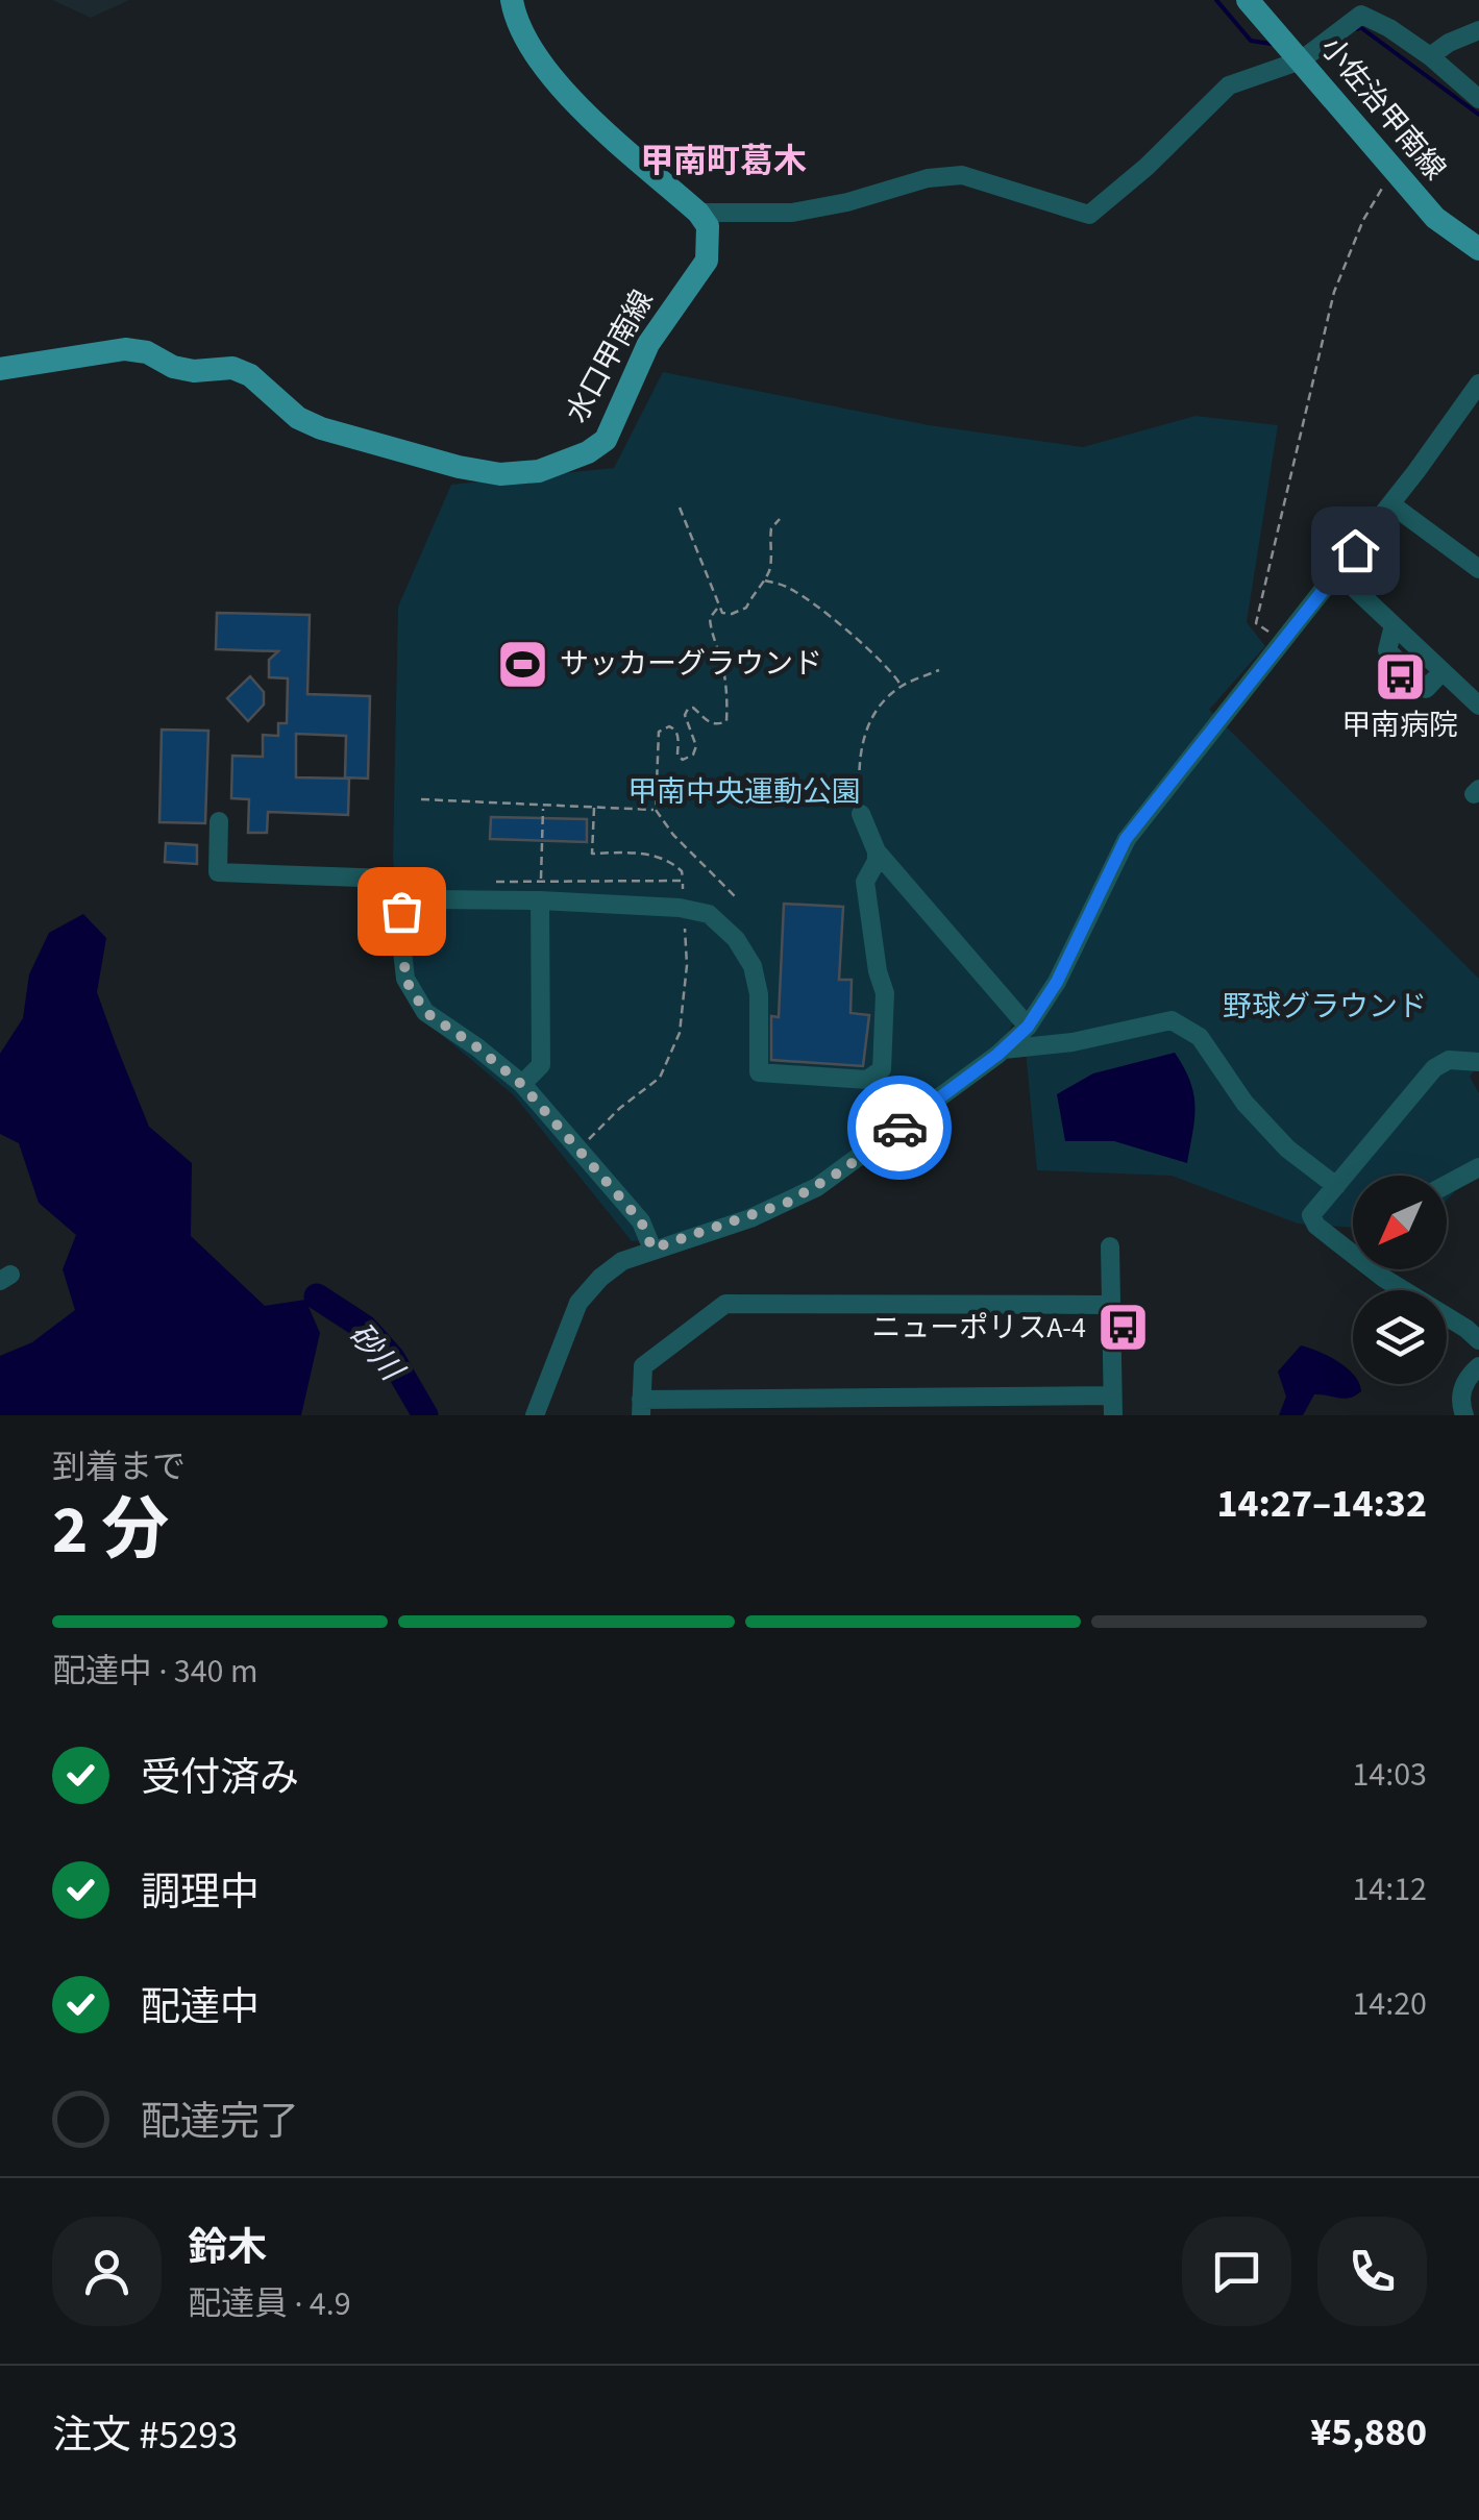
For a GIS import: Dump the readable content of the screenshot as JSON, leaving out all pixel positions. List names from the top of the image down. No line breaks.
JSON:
{"streets":{"main road":["小佐治甲南線","水口甲南線"]},"districts":["甲南町葛木"],"water":["砂川"],"parks":["甲南中央運動公園","野球グラウンド"],"places":{"sports":["サッカーグラウンド"],"bus stop":["甲南病院","ニューポリスA-4"]},"north":"bottom left","page":{"heading":["2 分","到着まで","14:27–14:32"],"panel":["鈴木","配達員 · 4.9","注文 #5293","¥5,880"],"bar":"配達中 · 340 m","list":[["受付済み","14:03"],["調理中","14:12"],["配達中","14:20"],"配達完了"]}}
